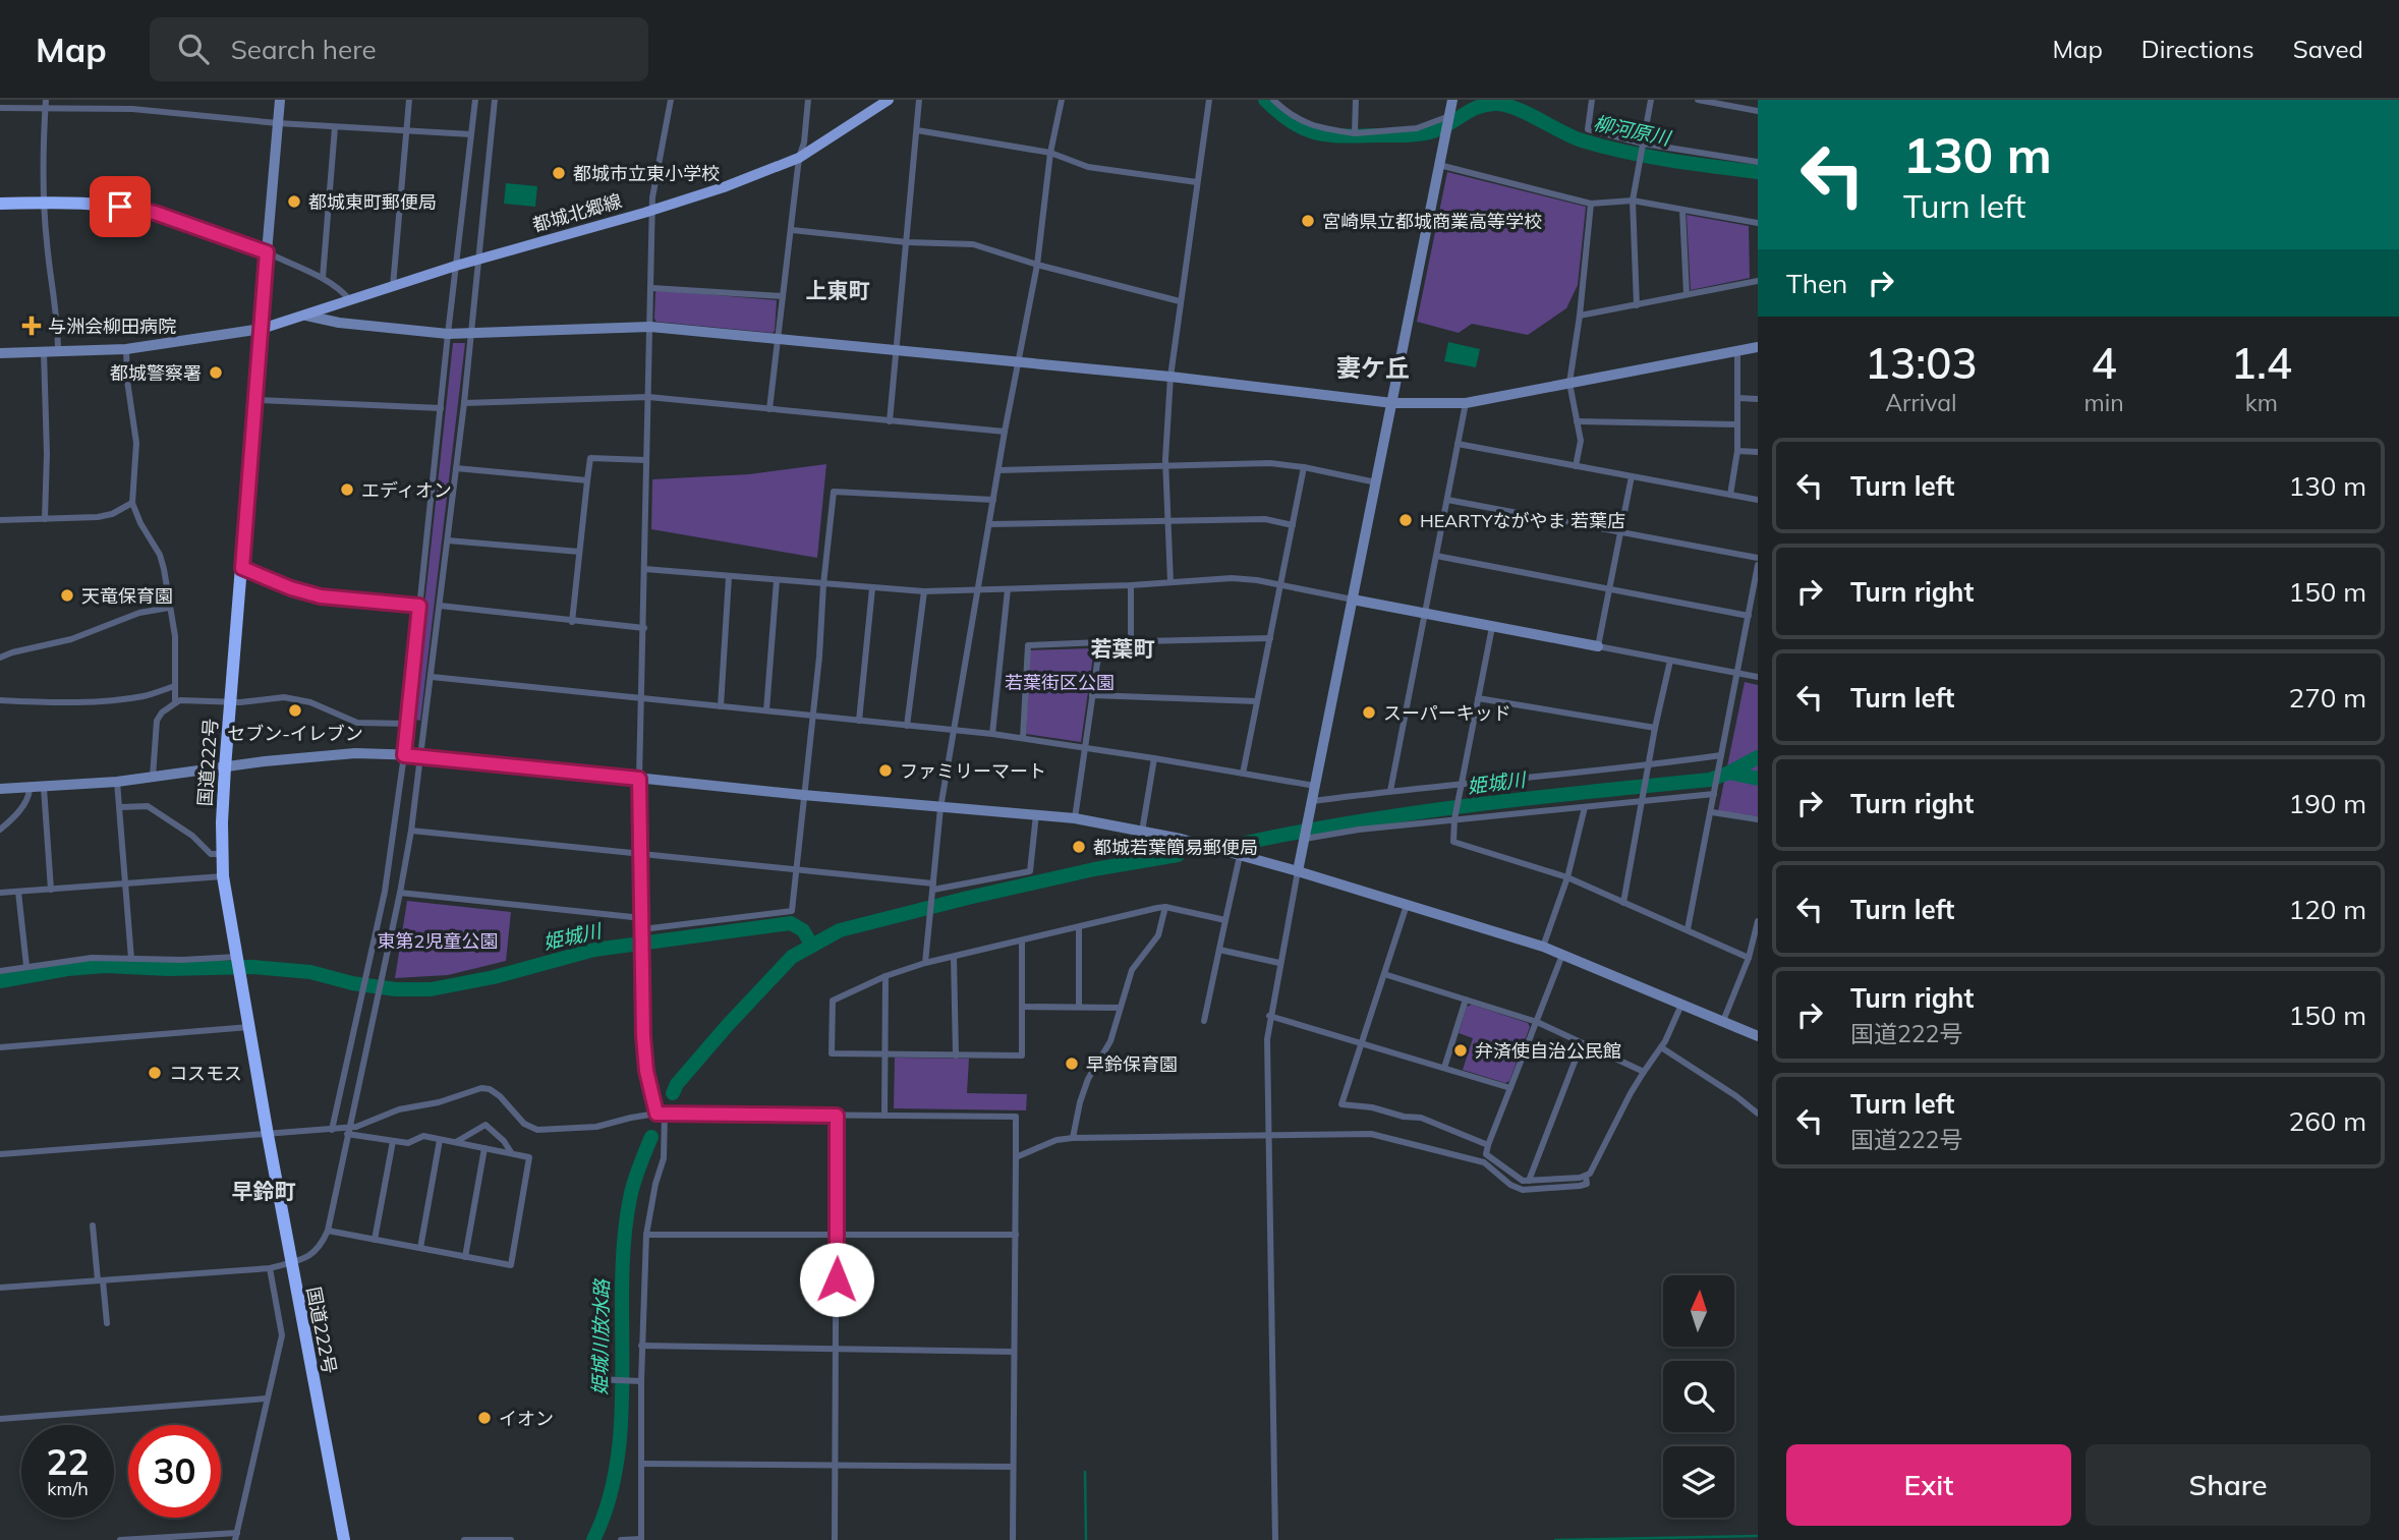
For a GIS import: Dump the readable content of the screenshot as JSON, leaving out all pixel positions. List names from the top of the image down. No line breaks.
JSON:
{"streets":{"highway":["国道222号"],"main road":["都城北郷線"]},"crossings":[["都城北郷線","国道222号"]],"districts":["上東町","妻ケ丘","若葉町","早鈴町"],"water":["柳河原川","姫城川","姫城川放水路"],"parks":["若葉街区公園","東第2児童公園"],"places":{"other":["都城市立東小学校","都城東町郵便局","宮崎県立都城商業高等学校","都城警察署","エディオン","HEARTYながやま 若葉店","天竜保育園","セブン-イレブン","スーパーキッド","ファミリーマート","都城若葉簡易郵便局","弁済使自治公民館","早鈴保育園","コスモス","イオン"],"health":["与洲会柳田病院"]},"north":"top","page":{"header":"Map","search":"Search here","nav":["Map","Directions","Saved"],"turn":["130 m","Turn left"],"then":"Then","eta":["13:03","Arrival","4","min","1.4","km"],"list":[{"name":"Turn left","value":"130 m"},{"name":"Turn right","value":"150 m"},{"name":"Turn left","value":"270 m"},{"name":"Turn right","value":"190 m"},{"name":"Turn left","value":"120 m"},{"name":"Turn right","note":"国道222号","value":"150 m"},{"name":"Turn left","note":"国道222号","value":"260 m"}],"speed":"22 km/h","limit":"30","buttons":["Exit","Share"]}}
